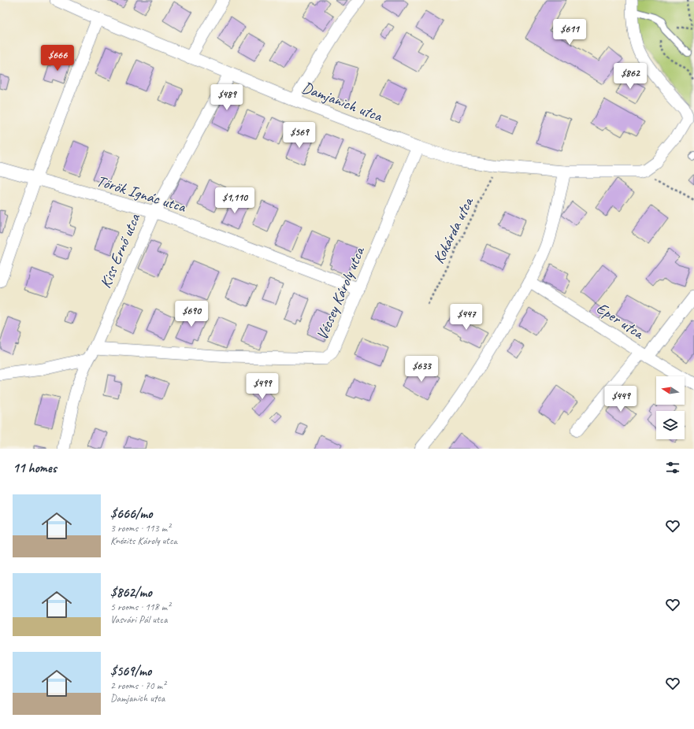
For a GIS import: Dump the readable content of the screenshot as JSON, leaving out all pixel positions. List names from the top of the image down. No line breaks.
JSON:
{"streets":{"street":["Damjanich utca","Török Ignác utca","Kiss Ernő utca","Vécsey Károly utca","Eper utca"],"path":["Kokárda utca"]},"crossings":[["Damjanich utca","Kokárda utca"],["Damjanich utca","Kiss Ernő utca"],["Damjanich utca","Vécsey Károly utca"],["Török Ignác utca","Kiss Ernő utca"],["Török Ignác utca","Vécsey Károly utca"],["Kiss Ernő utca","Vécsey Károly utca"]],"north":"left","page":{"price":["$611","$666","$862","$489","$569","$1,110","$690","$447","$633","$499","$449"],"heading":"11 homes","list":[{"name":"$666/mo","note":"3 rooms · 113 m² · Knézits Károly utca"},{"name":"$862/mo","note":"5 rooms · 118 m² · Vasvári Pál utca"},{"name":"$569/mo","note":"2 rooms · 70 m² · Damjanich utca"}]}}
